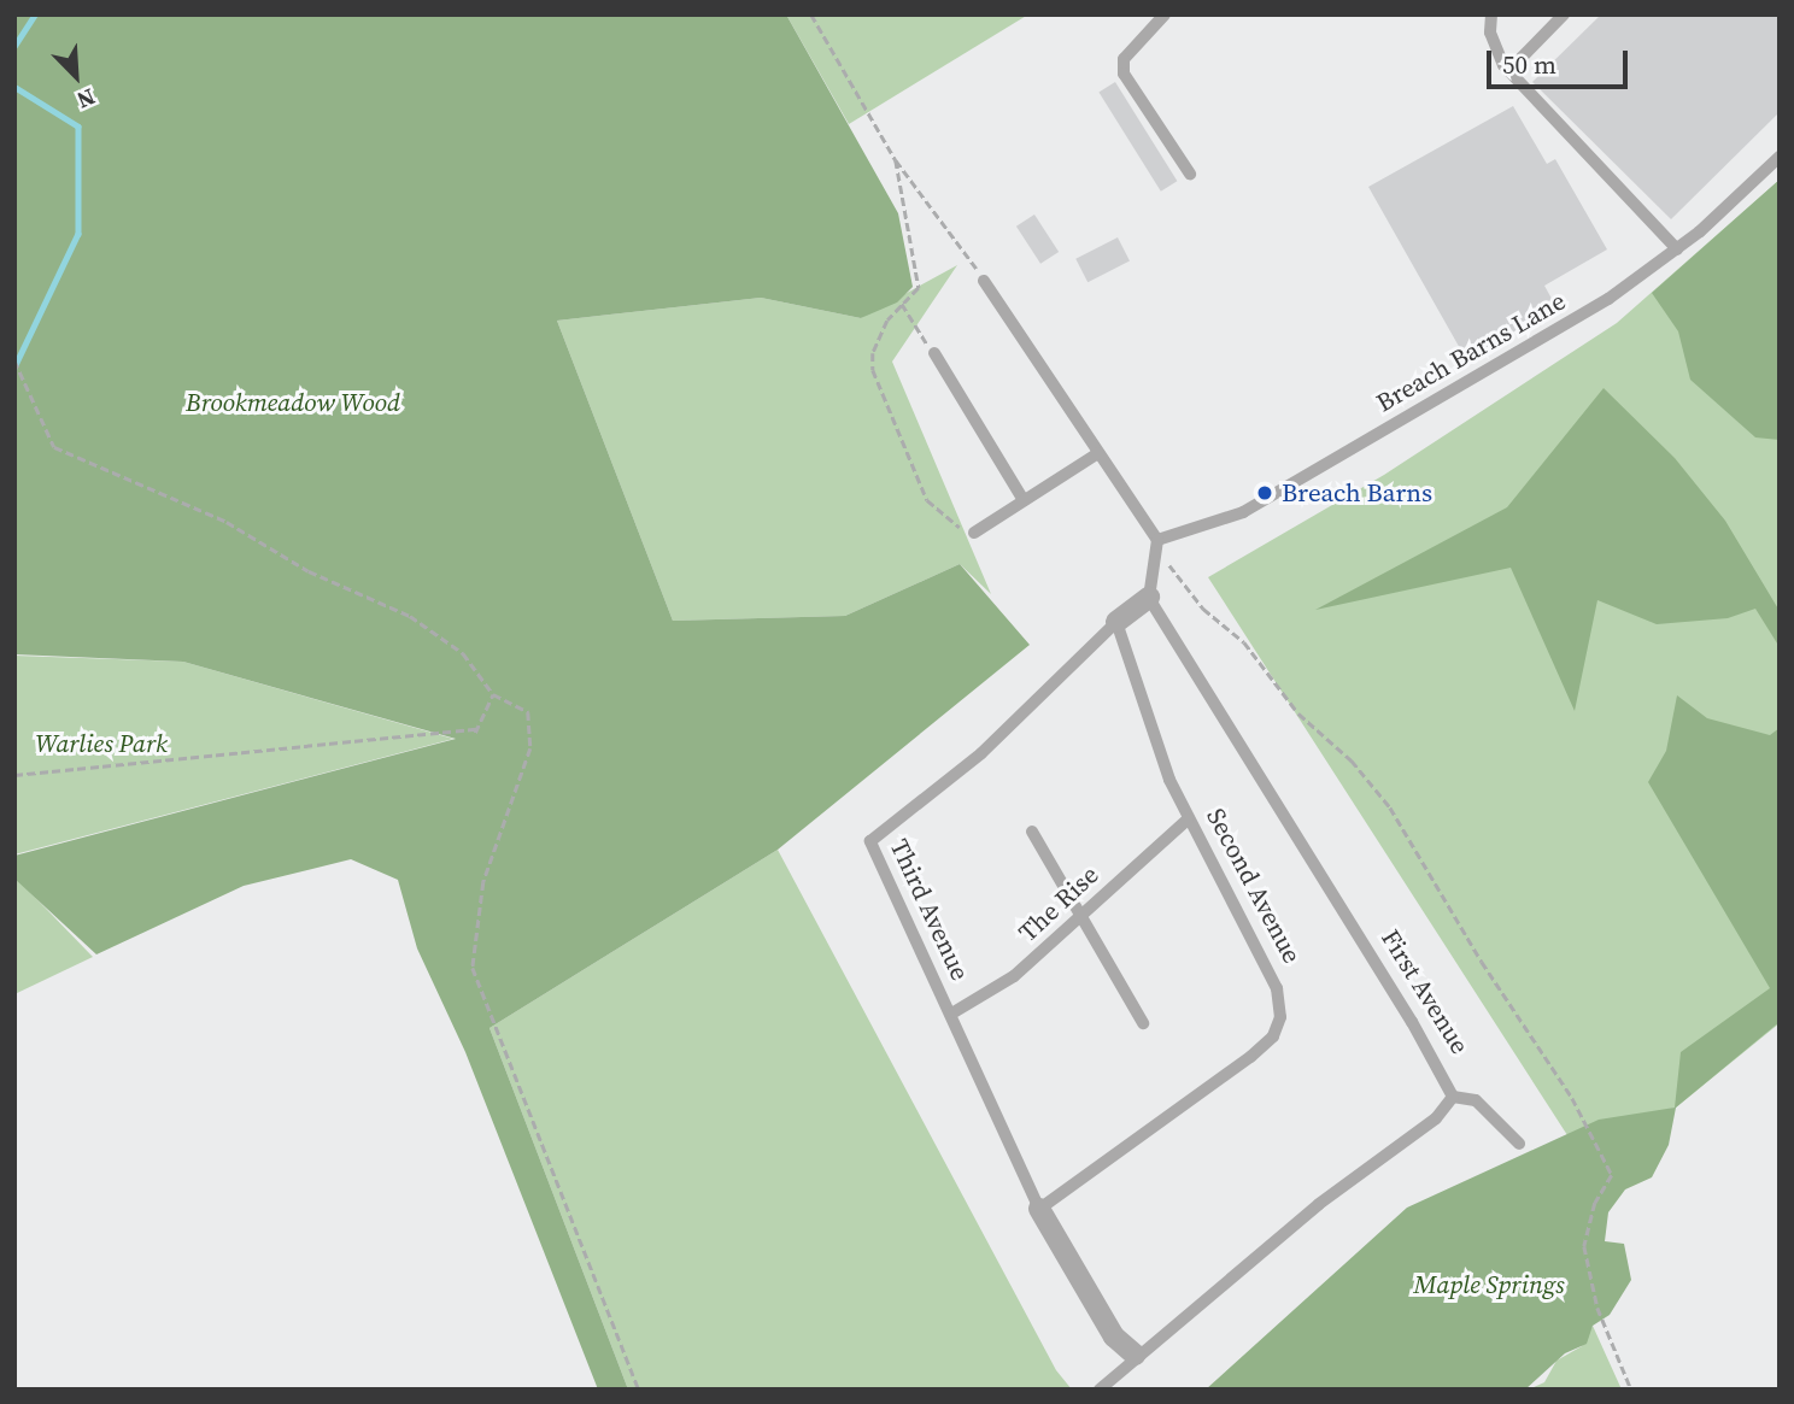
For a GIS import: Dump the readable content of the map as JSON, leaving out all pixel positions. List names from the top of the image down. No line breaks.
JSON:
{"streets":{"lane":["Breach Barns Lane","Second Avenue","The Rise","Third Avenue","First Avenue"]},"crossings":[["Second Avenue","The Rise"],["Second Avenue","Third Avenue"],["The Rise","Third Avenue"]],"parks":["Brookmeadow Wood","Warlies Park","Maple Springs"],"places":["Breach Barns"],"scale_bar":"50 m","north":"bottom right"}
